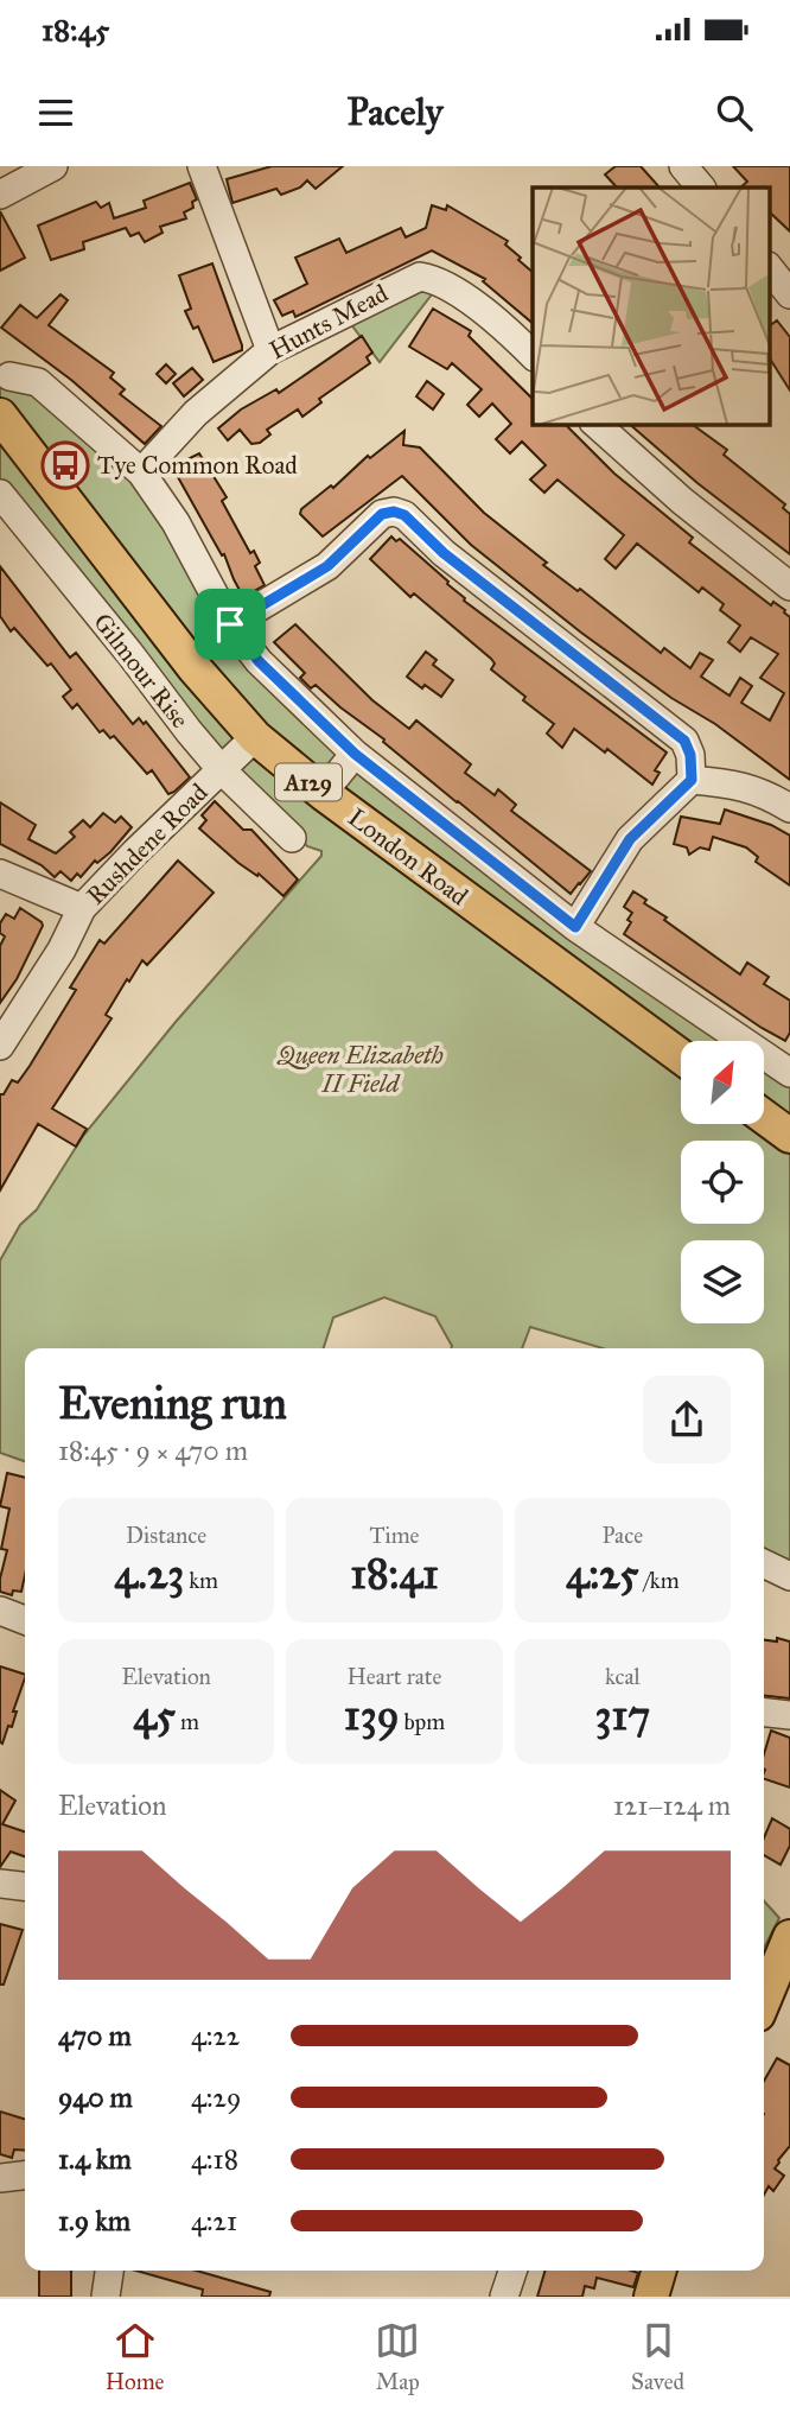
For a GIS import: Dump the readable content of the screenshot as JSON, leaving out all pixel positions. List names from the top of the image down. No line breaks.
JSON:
{"streets":{"main road":["A129","London Road"],"street":["Hunts Mead","Gilmour Rise","Rushdene Road"]},"crossings":[["Gilmour Rise","Rushdene Road"],["Rushdene Road","London Road"]],"parks":["Queen Elizabeth II Field"],"places":{"bus stop":["Tye Common Road"]},"north":"top right","page":{"status":"18:45","header":"Pacely","heading":["Evening run","18:45 · 9 × 470 m"],"stats":[["Distance","4.23 km"],["Time","18:41"],["Pace","4:25 /km"],["Elevation","45 m"],["Heart rate","139 bpm"],["kcal","317"]],"chart":["Elevation","121–124 m"],"list":[{"name":"470 m","note":"4:22"},{"name":"940 m","note":"4:29"},{"name":"1.4 km","note":"4:18"},{"name":"1.9 km","note":"4:21"}],"tabs":["Home","Map","Saved"]}}
